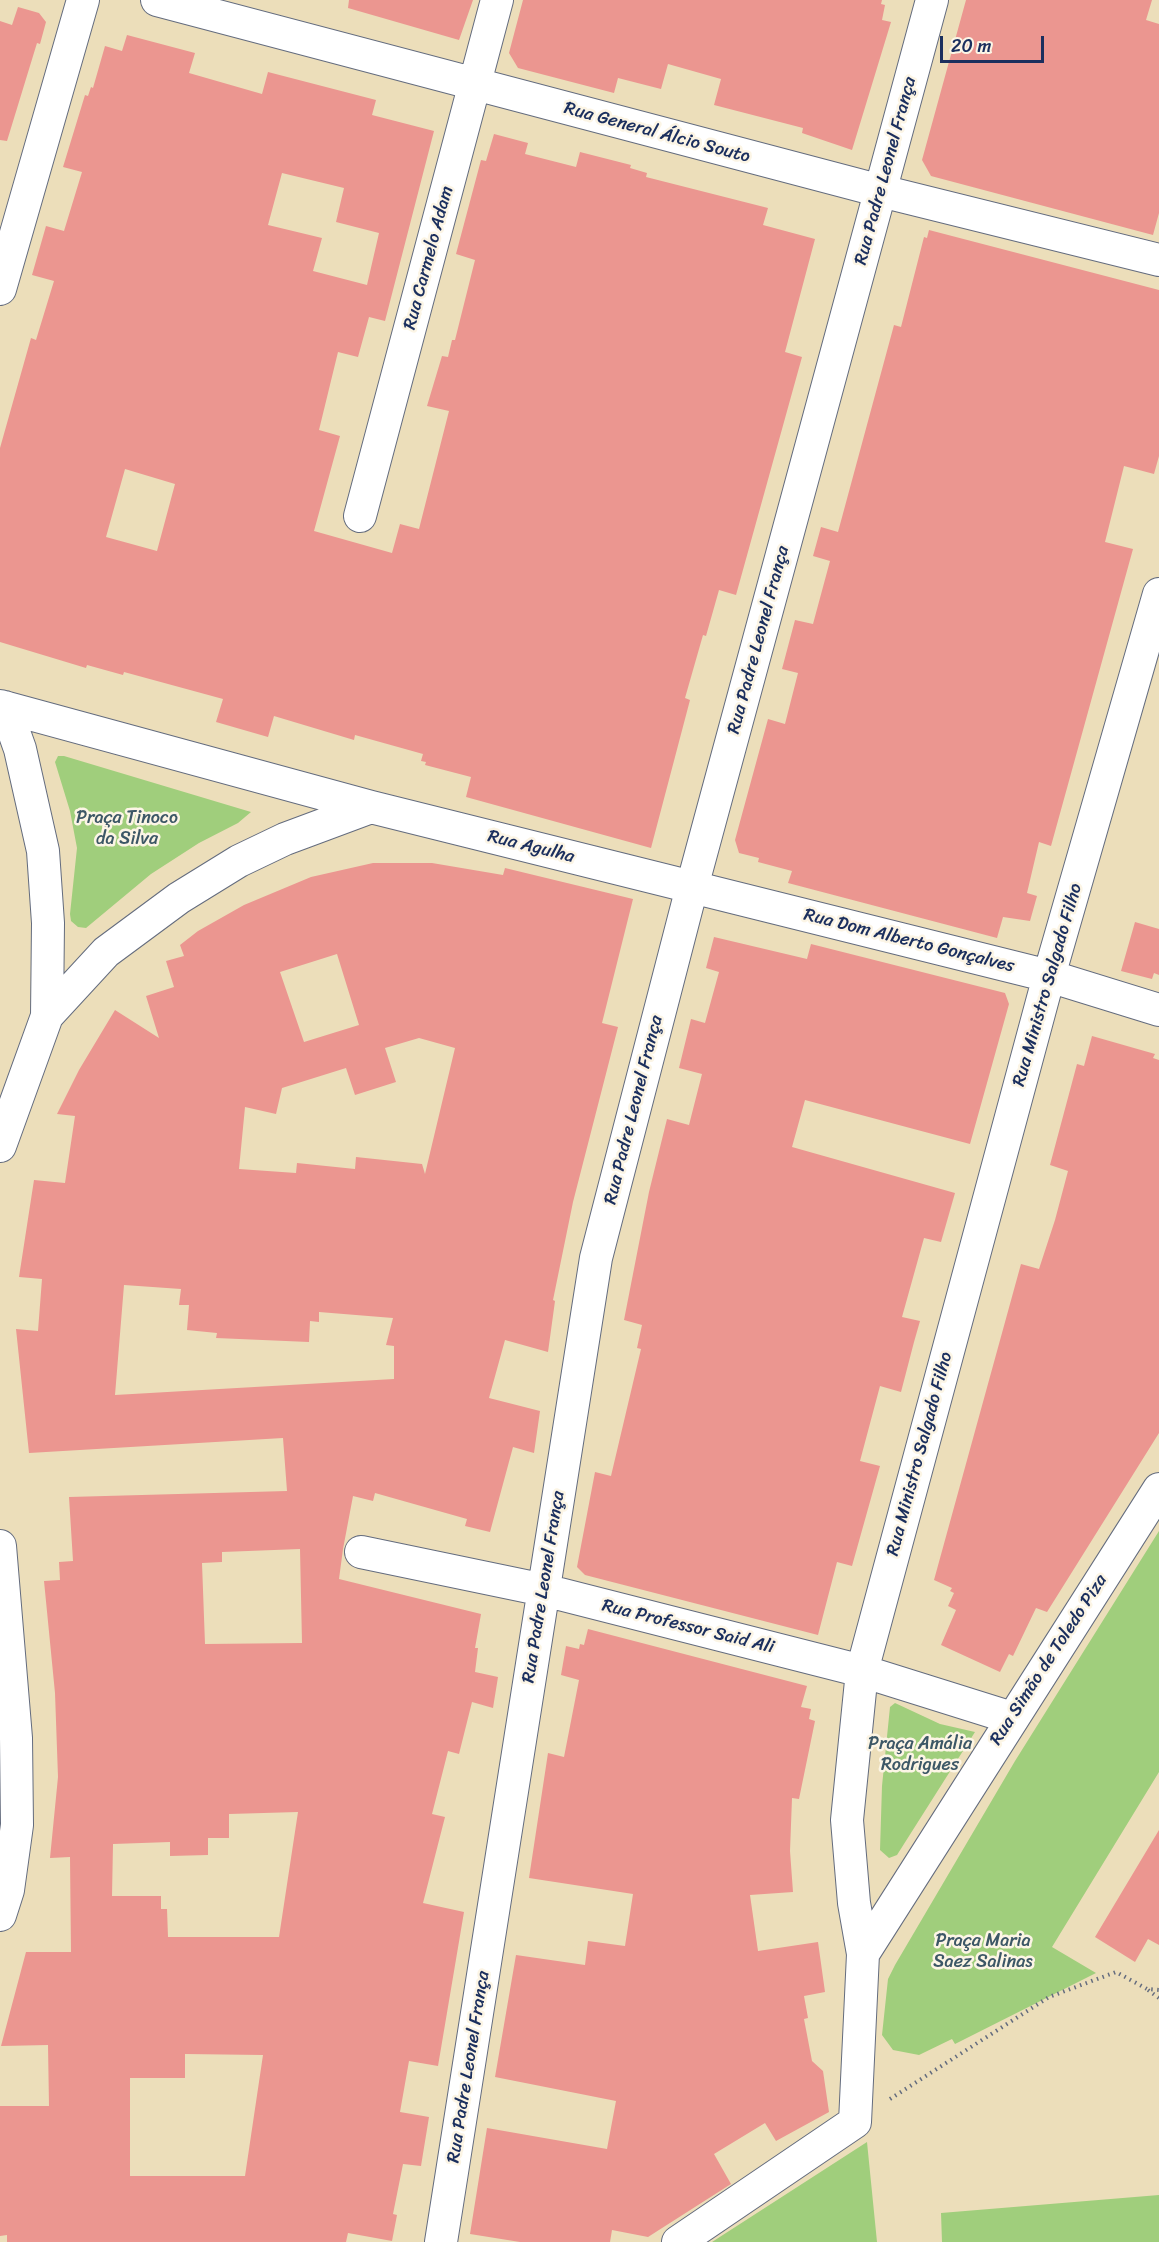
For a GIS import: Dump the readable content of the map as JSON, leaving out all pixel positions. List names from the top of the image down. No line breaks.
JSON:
{"streets":{"street":["Rua General Álcio Souto","Rua Padre Leonel França","Rua Carmelo Adam","Rua Agulha","Rua Dom Alberto Gonçalves","Rua Ministro Salgado Filho","Rua Professor Said Ali","Rua Simão de Toledo Piza"]},"crossings":[["Rua General Álcio Souto","Rua Padre Leonel França"],["Rua General Álcio Souto","Rua Carmelo Adam"],["Rua Padre Leonel França","Rua Agulha"],["Rua Padre Leonel França","Rua Dom Alberto Gonçalves"],["Rua Padre Leonel França","Rua Professor Said Ali"],["Rua Agulha","Rua Dom Alberto Gonçalves"],["Rua Dom Alberto Gonçalves","Rua Ministro Salgado Filho"],["Rua Ministro Salgado Filho","Rua Professor Said Ali"],["Rua Ministro Salgado Filho","Rua Simão de Toledo Piza"],["Rua Professor Said Ali","Rua Simão de Toledo Piza"]],"parks":["Praça Tinoco da Silva","Praça Amália Rodrigues","Praça Maria Saez Salinas"],"scale_bar":"20 m"}
